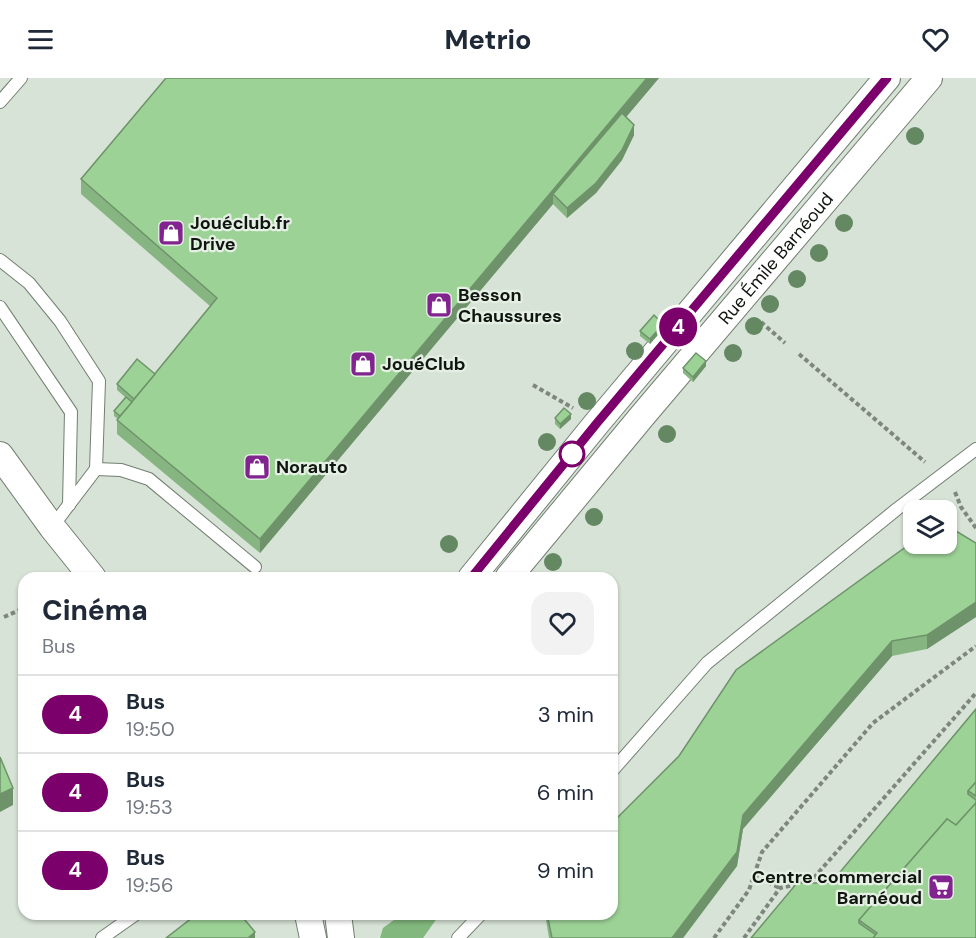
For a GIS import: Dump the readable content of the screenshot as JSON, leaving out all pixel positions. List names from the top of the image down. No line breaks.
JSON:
{"streets":{"street":["Rue Émile Barnéoud"]},"places":{"shop":["Jouéclub.fr Drive","Besson Chaussures","JouéClub","Norauto"],"supermarket":["Centre commercial Barnéoud"]},"lines":["bus line 4"],"page":{"header":"Metrio","on_map":"4","heading":["Cinéma","Bus"],"list":[{"mark":"4","name":"Bus","note":"19:50","value":"3 min"},{"mark":"4","name":"Bus","note":"19:53","value":"6 min"},{"mark":"4","name":"Bus","note":"19:56","value":"9 min"}]}}
